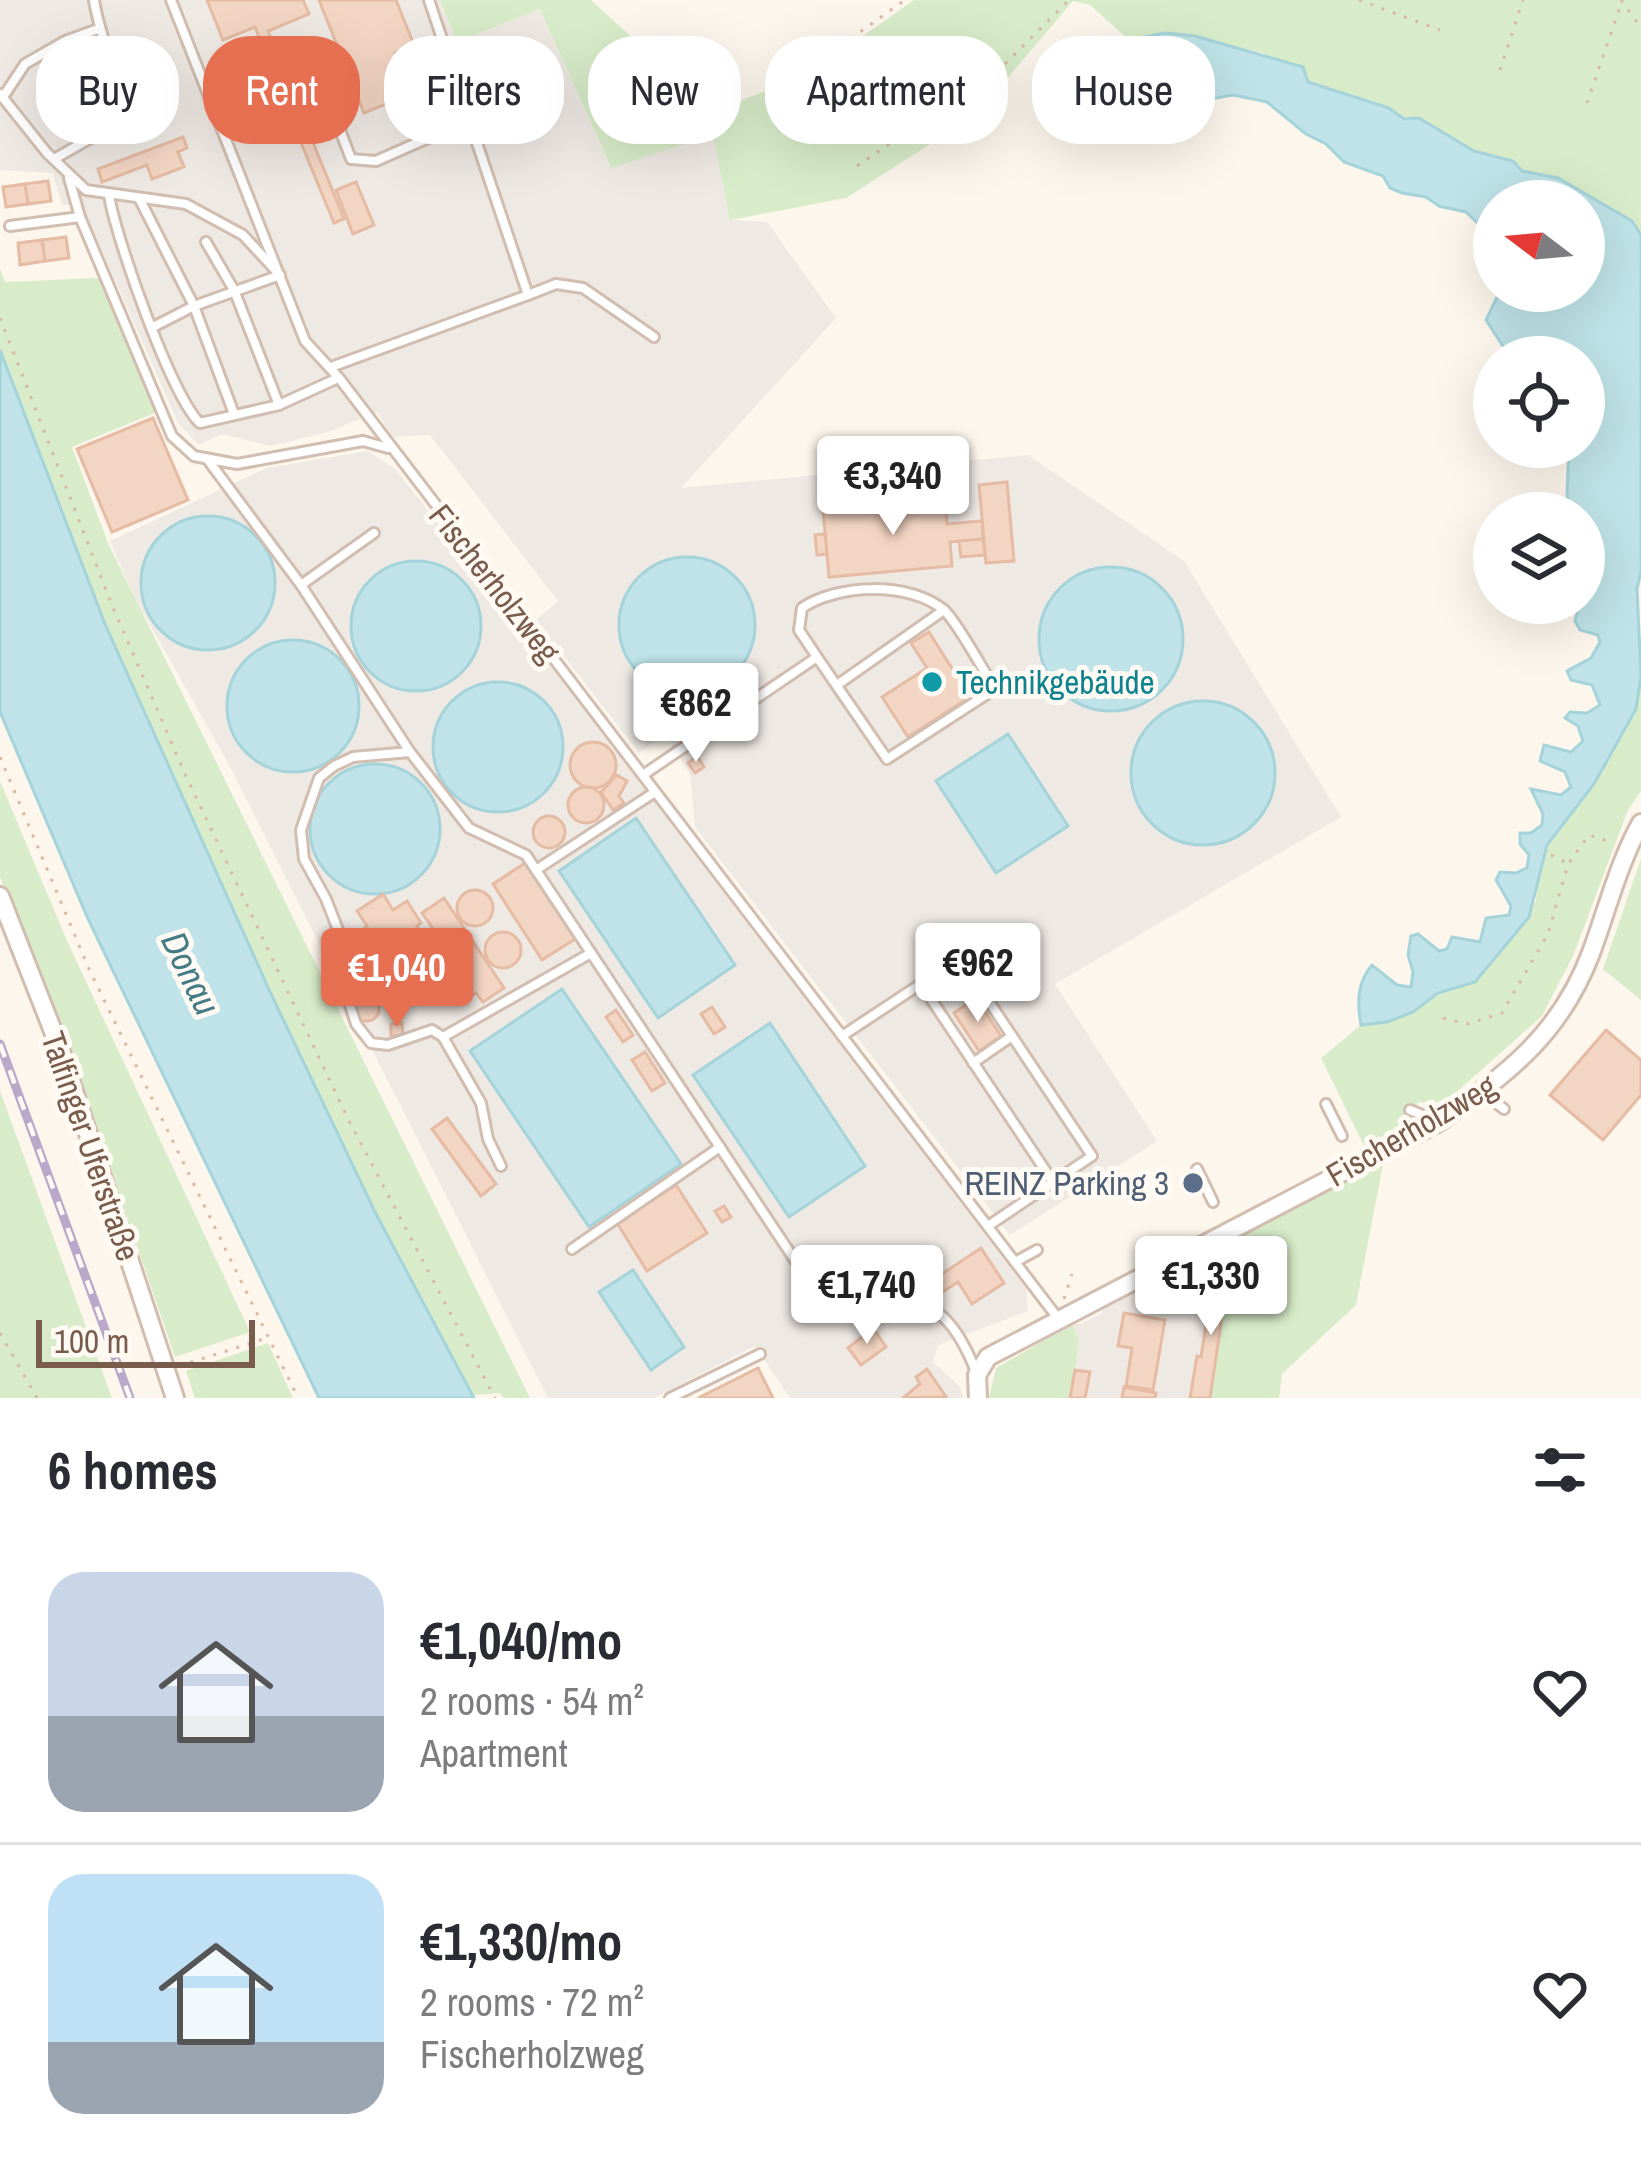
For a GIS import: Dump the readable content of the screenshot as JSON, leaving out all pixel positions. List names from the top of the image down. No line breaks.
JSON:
{"streets":{"street":["Fischerholzweg","Talfinger Uferstraße"]},"water":["Donau"],"places":["Technikgebäude","REINZ Parking 3"],"scale_bar":"100 m","north":"left","page":{"chip":["Buy","Rent","Filters","New","Apartment","House"],"price":["€3,340","€862","€962","€1,040","€1,330","€1,740"],"scale":"100 m","heading":"6 homes","list":[{"name":"€1,040/mo","note":"2 rooms · 54 m² · Apartment"},{"name":"€1,330/mo","note":"2 rooms · 72 m² · Fischerholzweg"}]}}
